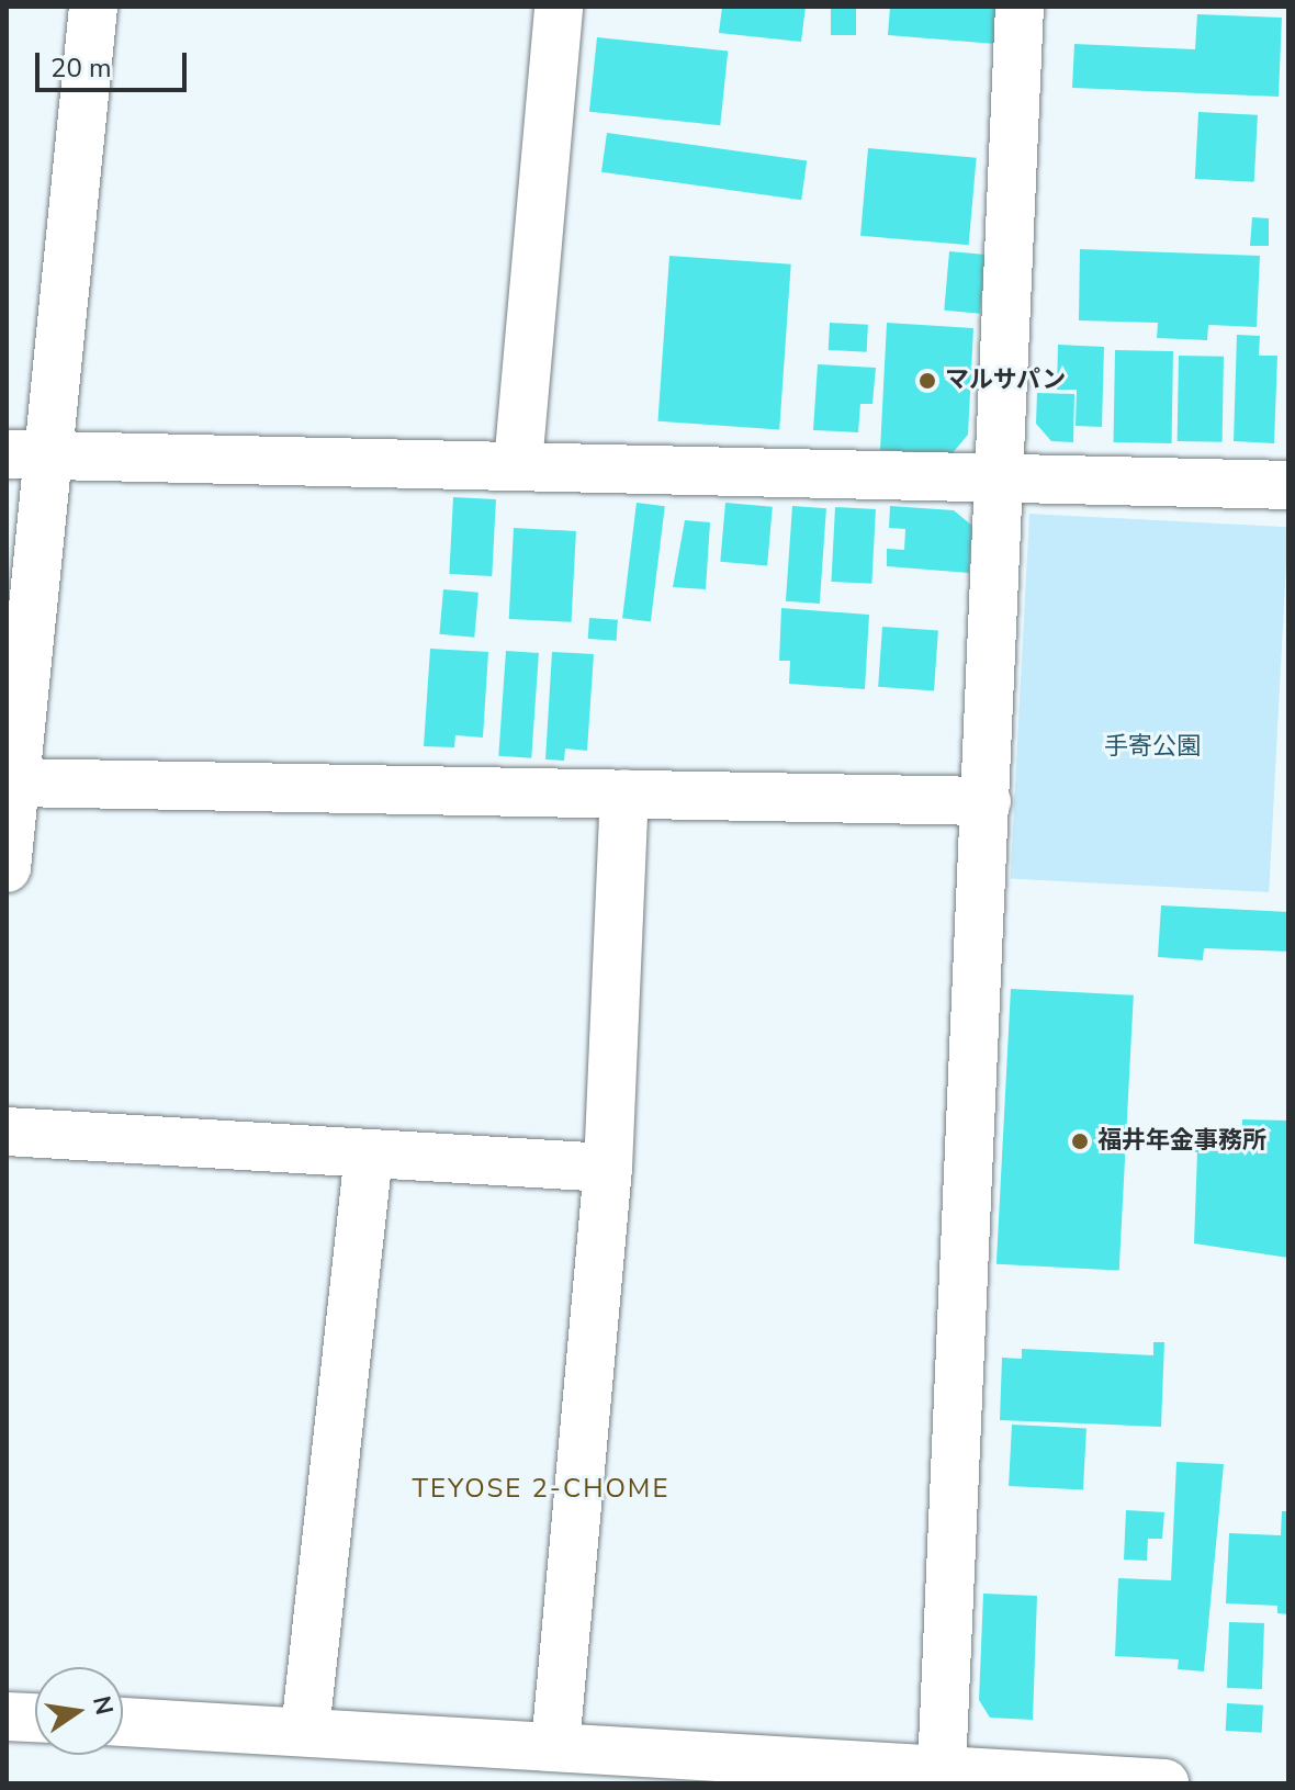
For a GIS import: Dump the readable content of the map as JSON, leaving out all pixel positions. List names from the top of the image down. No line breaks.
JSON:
{"districts":["TEYOSE 2-CHOME"],"parks":["手寄公園"],"places":["マルサパン","福井年金事務所"],"scale_bar":"20 m","north":"right"}
